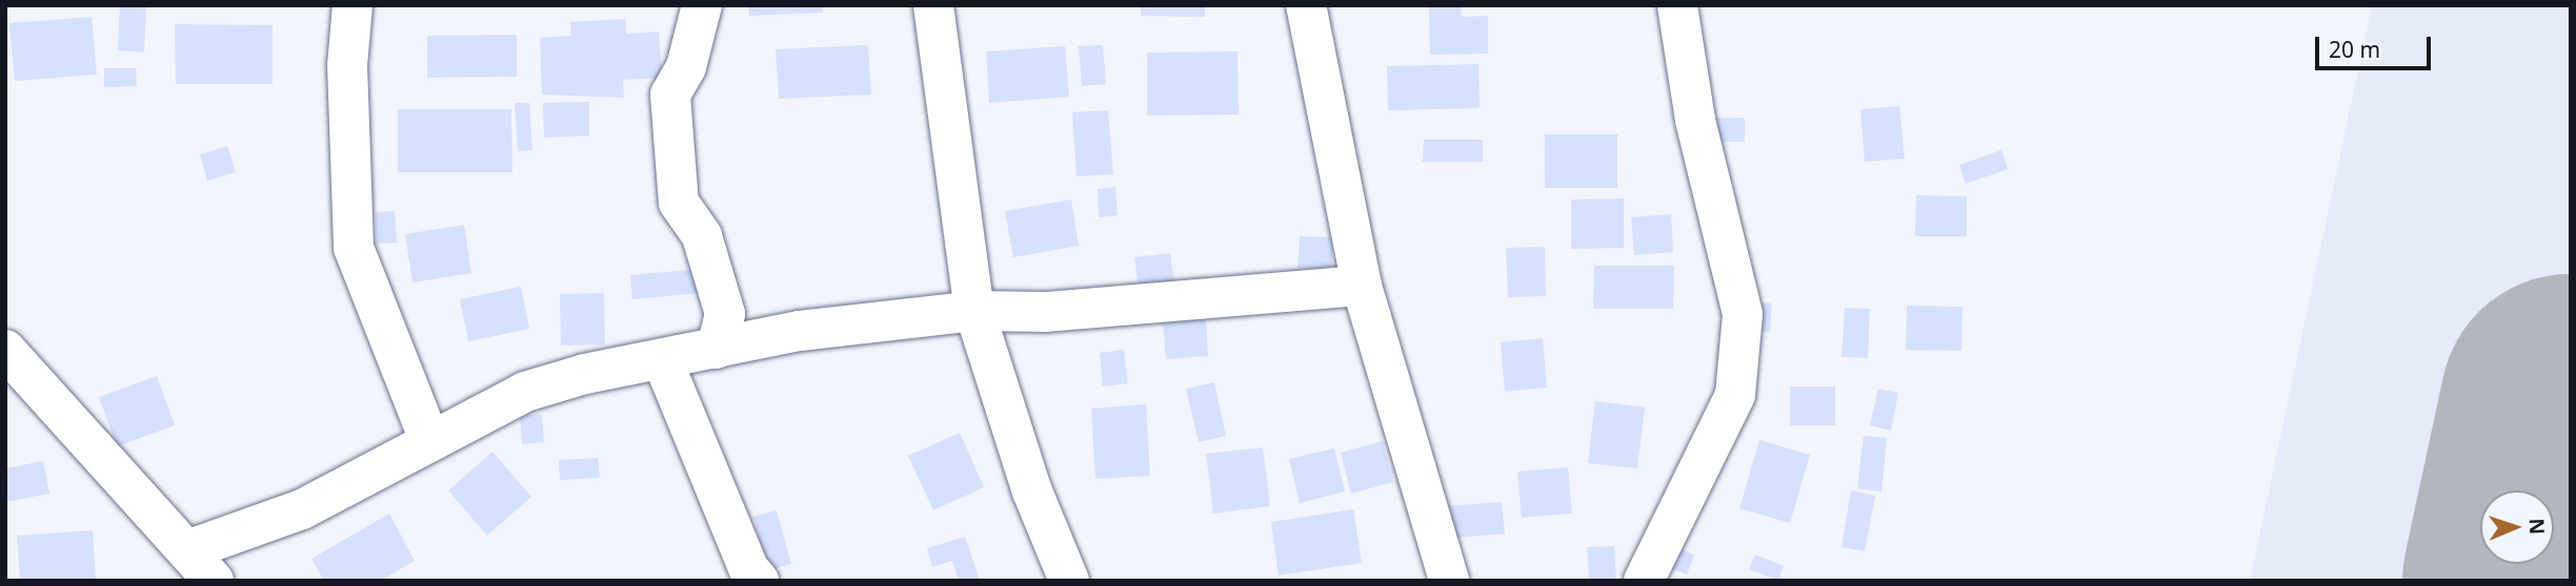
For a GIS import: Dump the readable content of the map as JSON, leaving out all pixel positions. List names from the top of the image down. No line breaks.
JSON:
{"scale_bar":"20 m","north":"right"}
